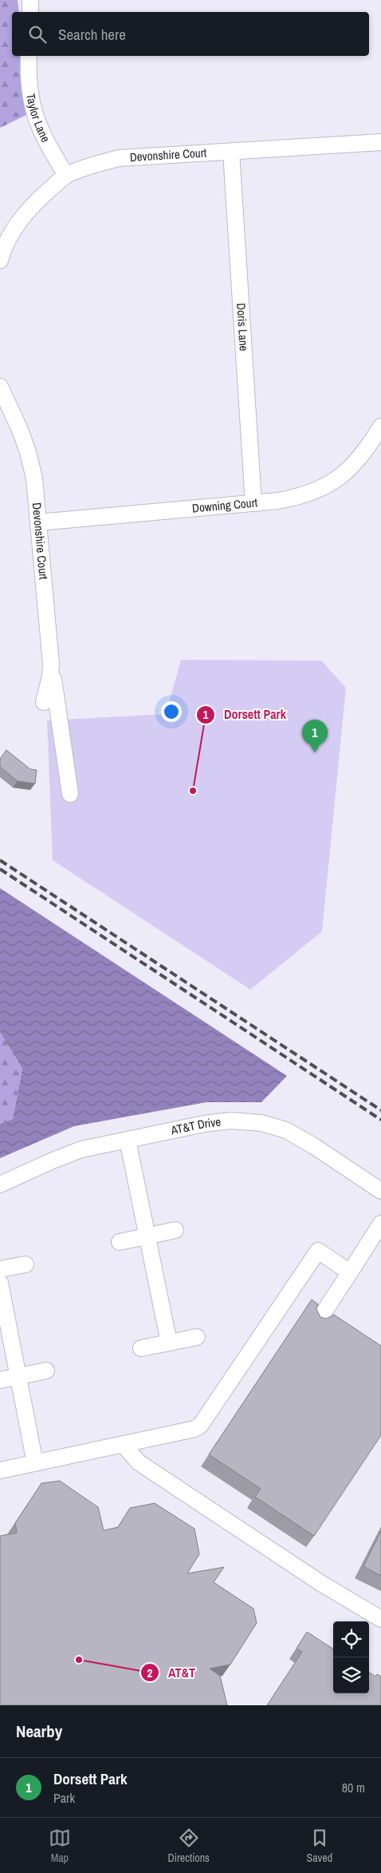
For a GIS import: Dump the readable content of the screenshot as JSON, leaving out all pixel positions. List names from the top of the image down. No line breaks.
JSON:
{"streets":{"street":["Taylor Lane","Devonshire Court","Doris Lane","Downing Court","AT&T Drive"]},"crossings":[["Taylor Lane","Devonshire Court"],["Devonshire Court","Doris Lane"],["Devonshire Court","Downing Court"],["Doris Lane","Downing Court"]],"places":["Dorsett Park","AT&T"],"page":{"search":"Search here","pins":"1","heading":"Nearby","list":[{"mark":"1","name":"Dorsett Park","note":"Park","value":"80 m"}],"nav":["Map","Directions","Saved"]}}
